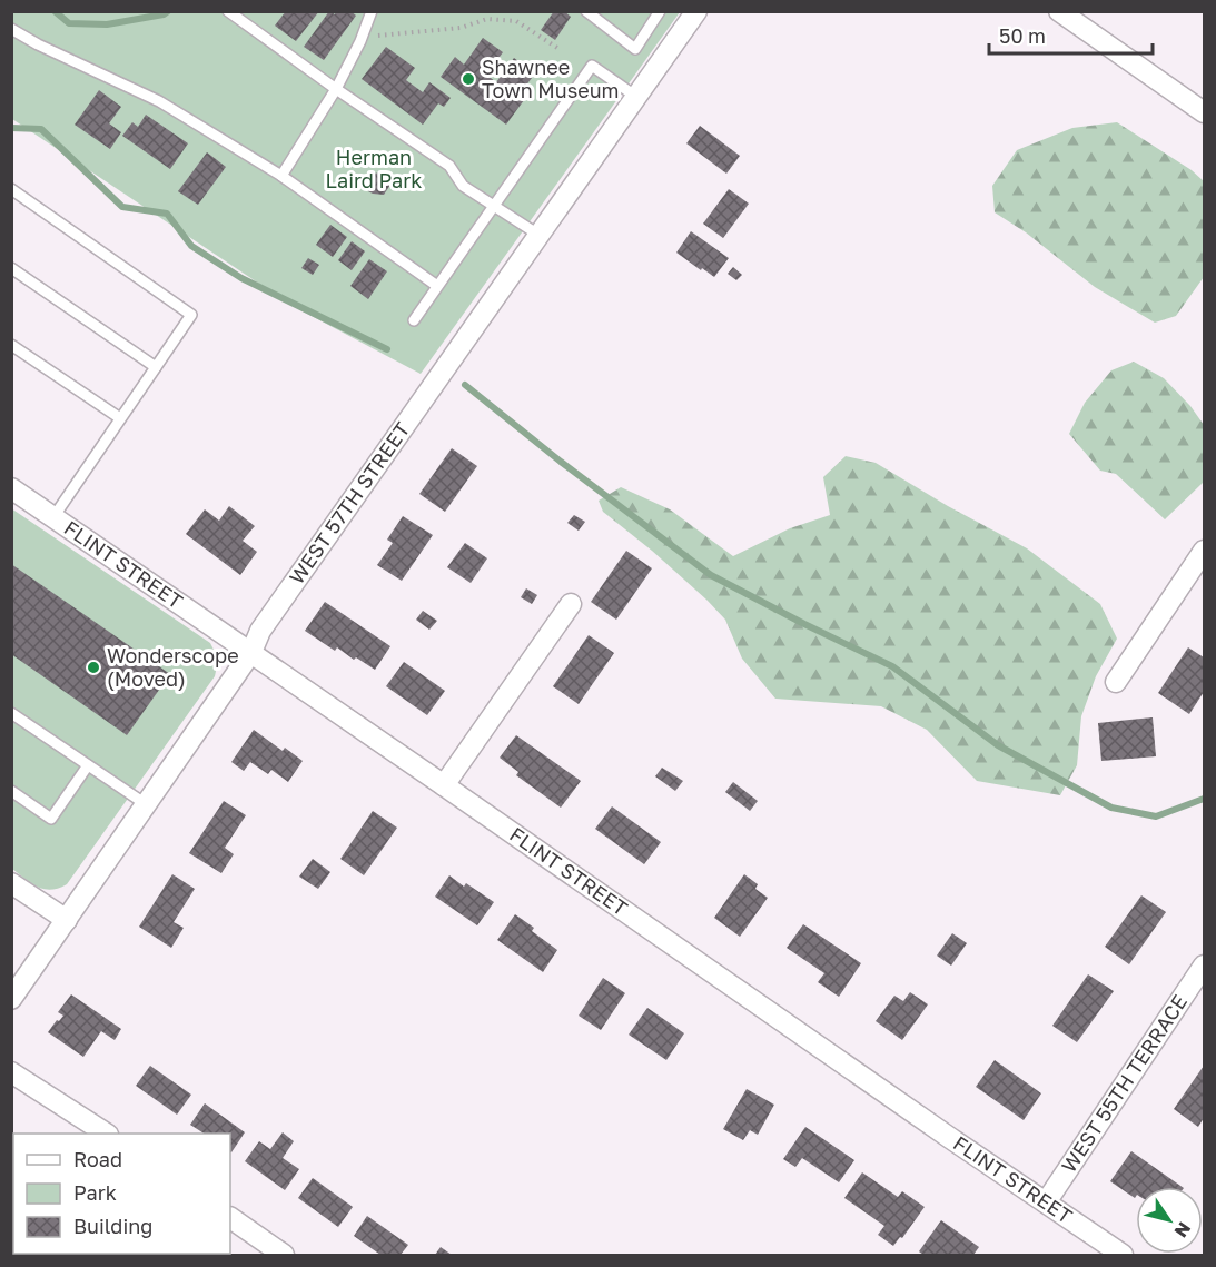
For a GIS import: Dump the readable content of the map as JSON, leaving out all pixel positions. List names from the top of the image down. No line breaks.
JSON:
{"streets":{"street":["WEST 57TH STREET","FLINT STREET","WEST 55TH TERRACE"]},"crossings":[["WEST 57TH STREET","FLINT STREET"],["FLINT STREET","WEST 55TH TERRACE"]],"parks":["Herman Laird Park"],"places":["Shawnee Town Museum","Wonderscope (Moved)"],"legend":["Road","Park","Building"],"scale_bar":"50 m","north":"bottom right"}
